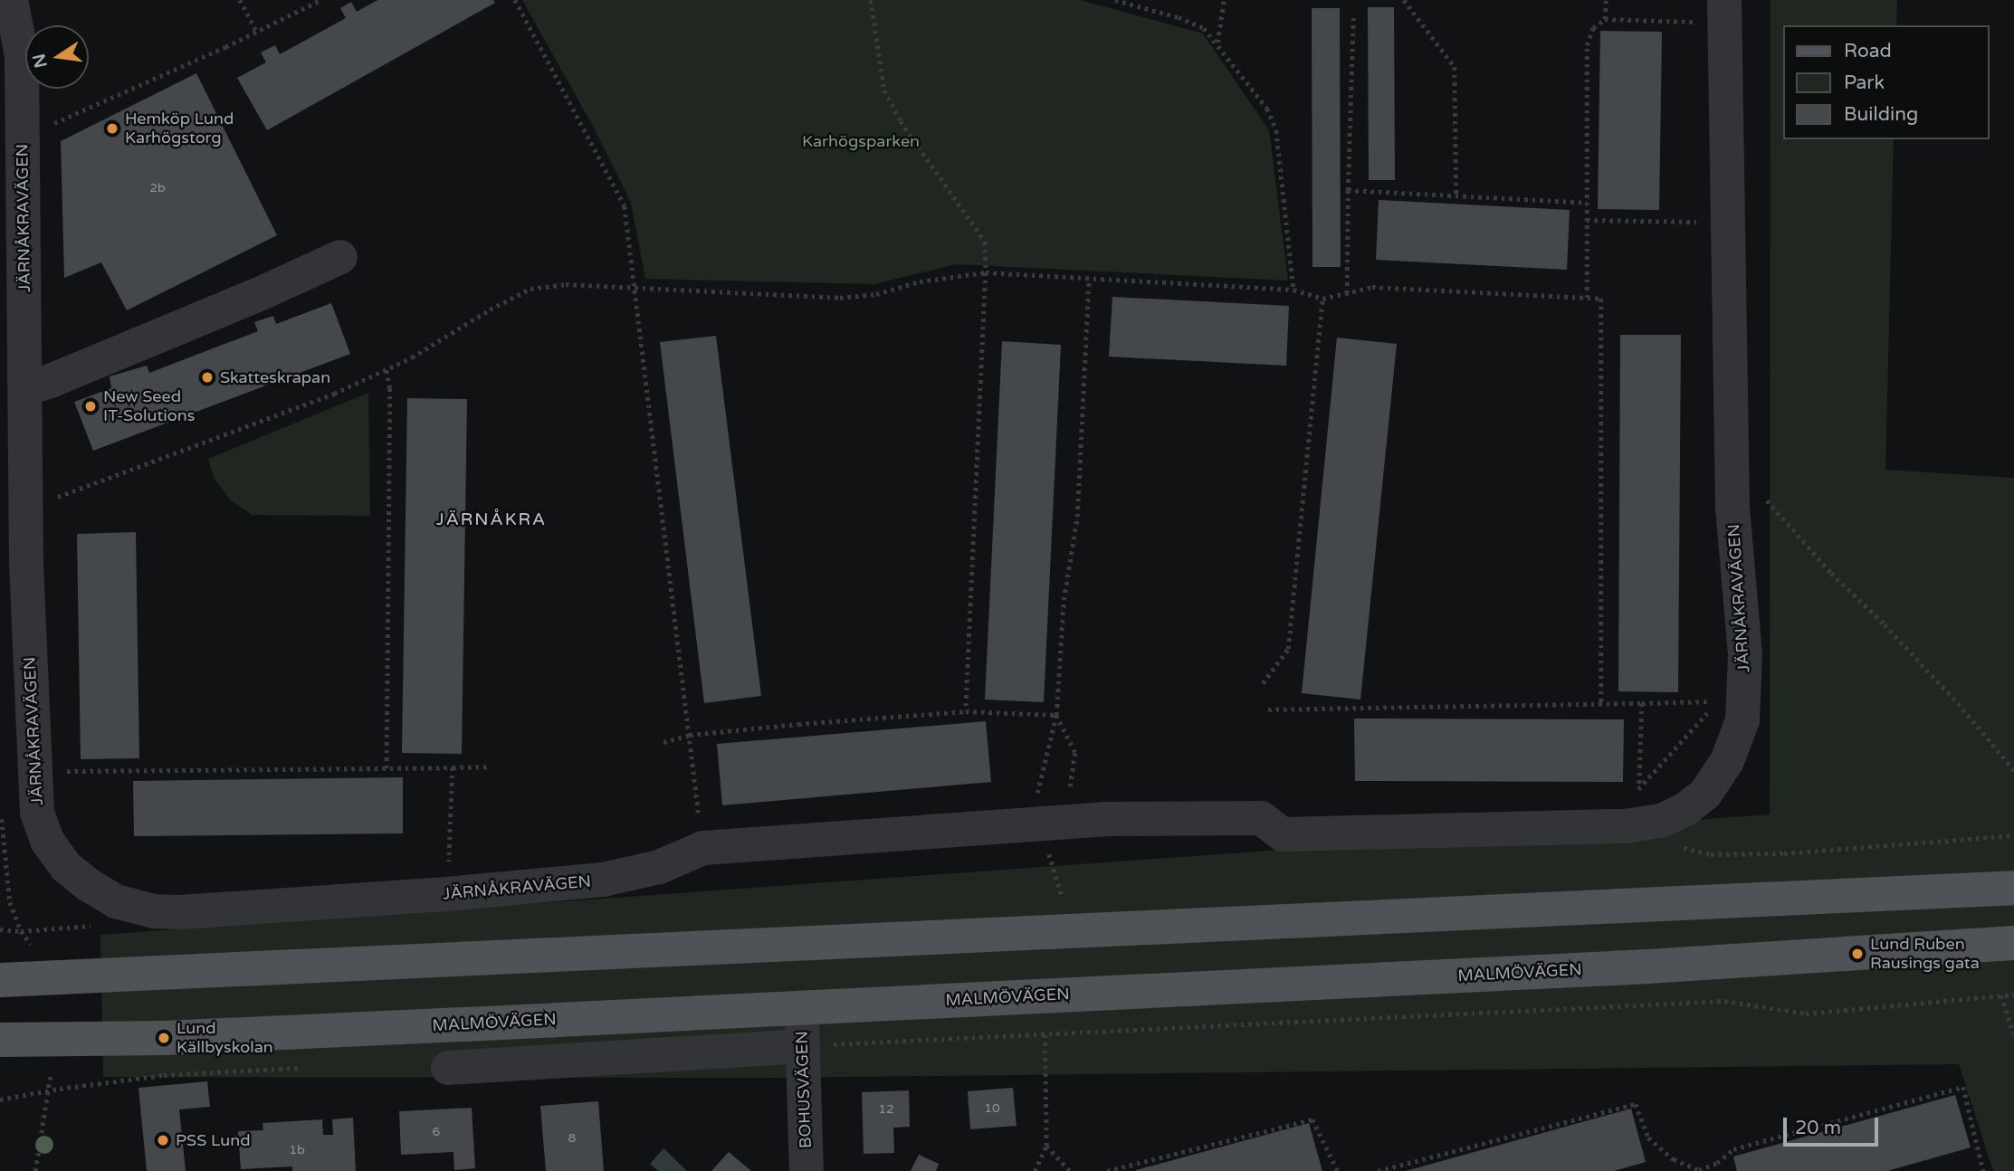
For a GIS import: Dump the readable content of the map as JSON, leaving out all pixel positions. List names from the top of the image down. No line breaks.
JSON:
{"streets":{"main road":["MALMÖVÄGEN"],"street":["JÄRNÅKRAVÄGEN","BOHUSVÄGEN"]},"crossings":[["MALMÖVÄGEN","BOHUSVÄGEN"]],"districts":["JÄRNÅKRA"],"parks":["Karhögsparken"],"places":["Hemköp Lund Karhögstorg","Skatteskrapan","New Seed IT-Solutions","Lund Ruben Rausings gata","Lund Källbyskolan","PSS Lund"],"house_numbers":["2b","10","12","6","8","1b"],"legend":["Road","Park","Building"],"scale_bar":"20 m","north":"left"}
